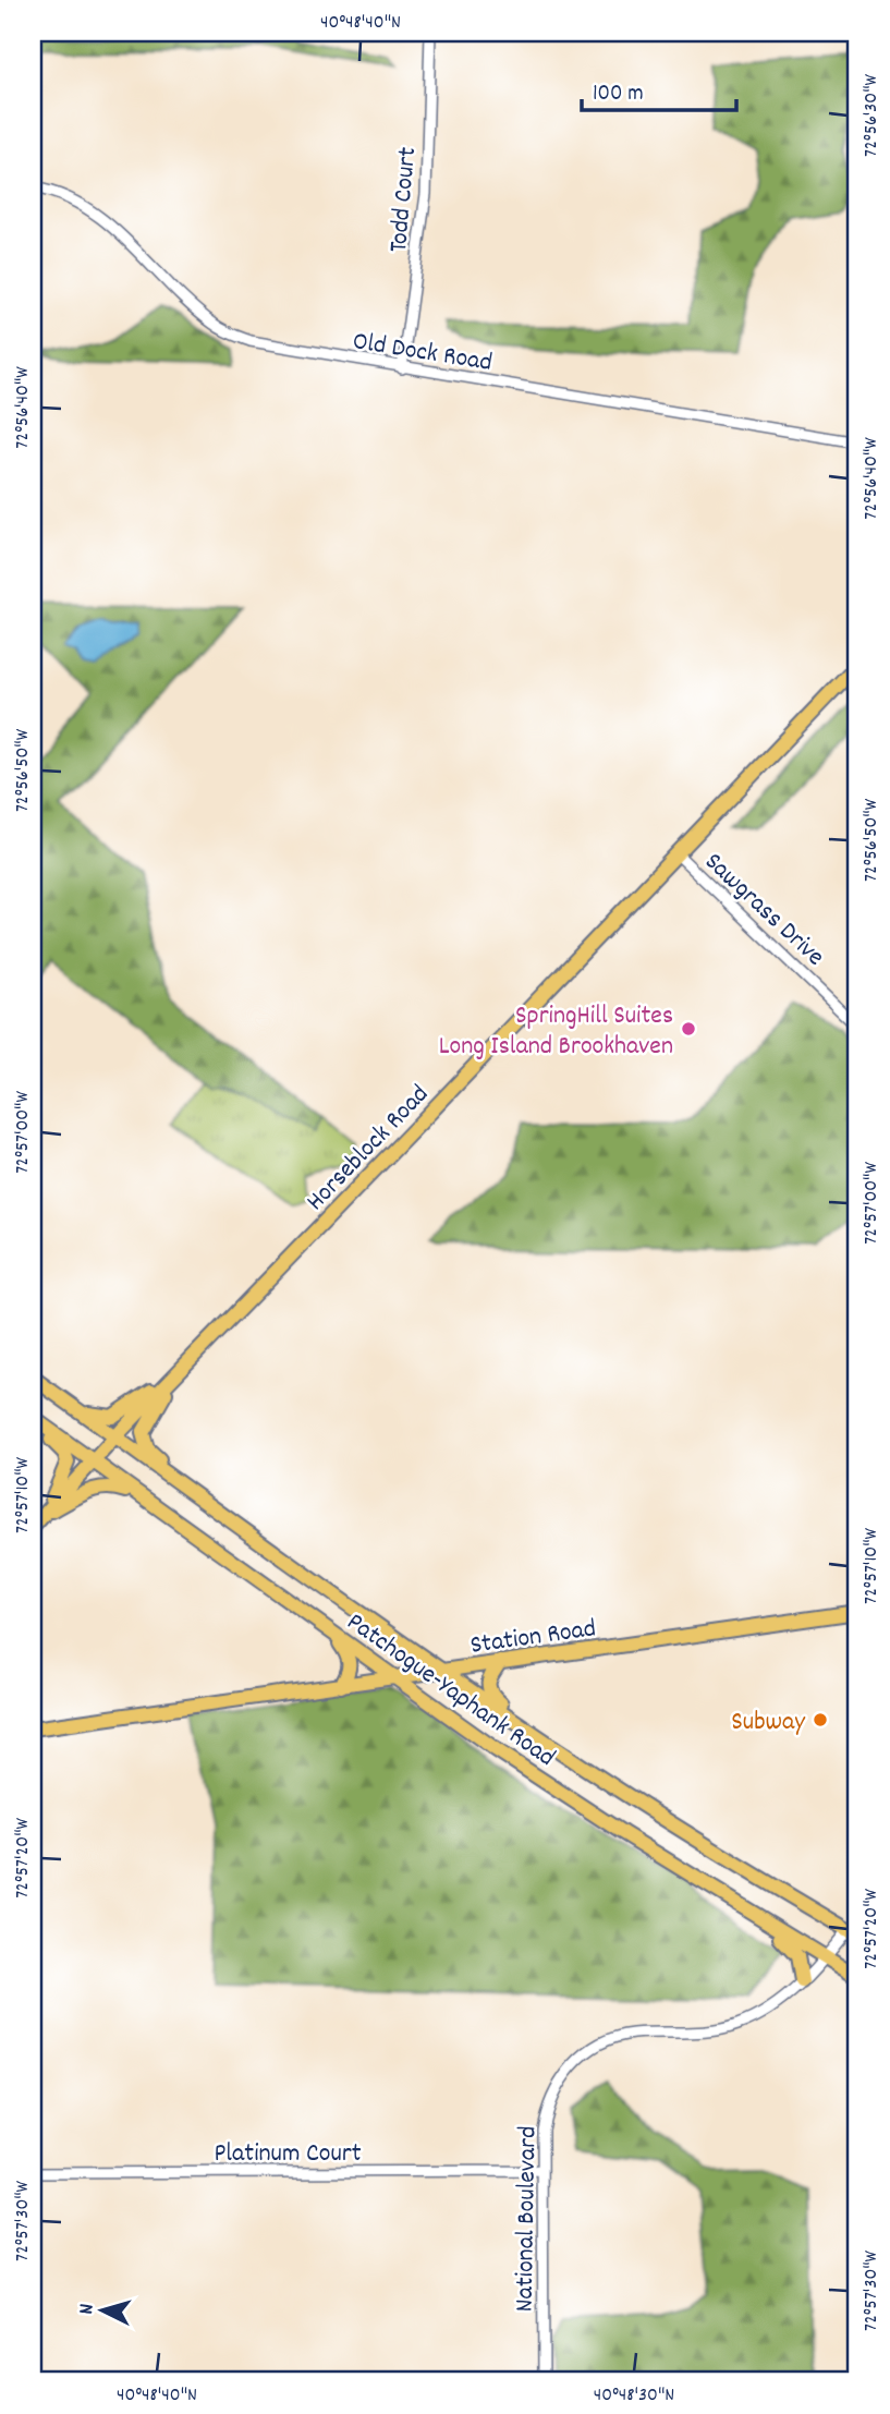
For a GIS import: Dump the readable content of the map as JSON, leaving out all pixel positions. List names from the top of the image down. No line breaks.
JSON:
{"streets":{"main road":["Horseblock Road","Station Road","Patchogue-Yaphank Road"],"street":["Todd Court","Old Dock Road","Sawgrass Drive","Platinum Court","National Boulevard"]},"crossings":[["Todd Court","Old Dock Road"],["Sawgrass Drive","Horseblock Road"],["Horseblock Road","Patchogue-Yaphank Road"],["Station Road","Patchogue-Yaphank Road"],["Patchogue-Yaphank Road","National Boulevard"],["Platinum Court","National Boulevard"]],"places":["SpringHill Suites Long Island Brookhaven","Subway"],"scale_bar":"100 m","north":"left","coordinates":["40°48'40\"N","72°56'30\"W","72°56'40\"W","72°56'50\"W","72°57'00\"W","72°57'10\"W","72°57'20\"W","72°57'30\"W","40°48'30\"N"]}
